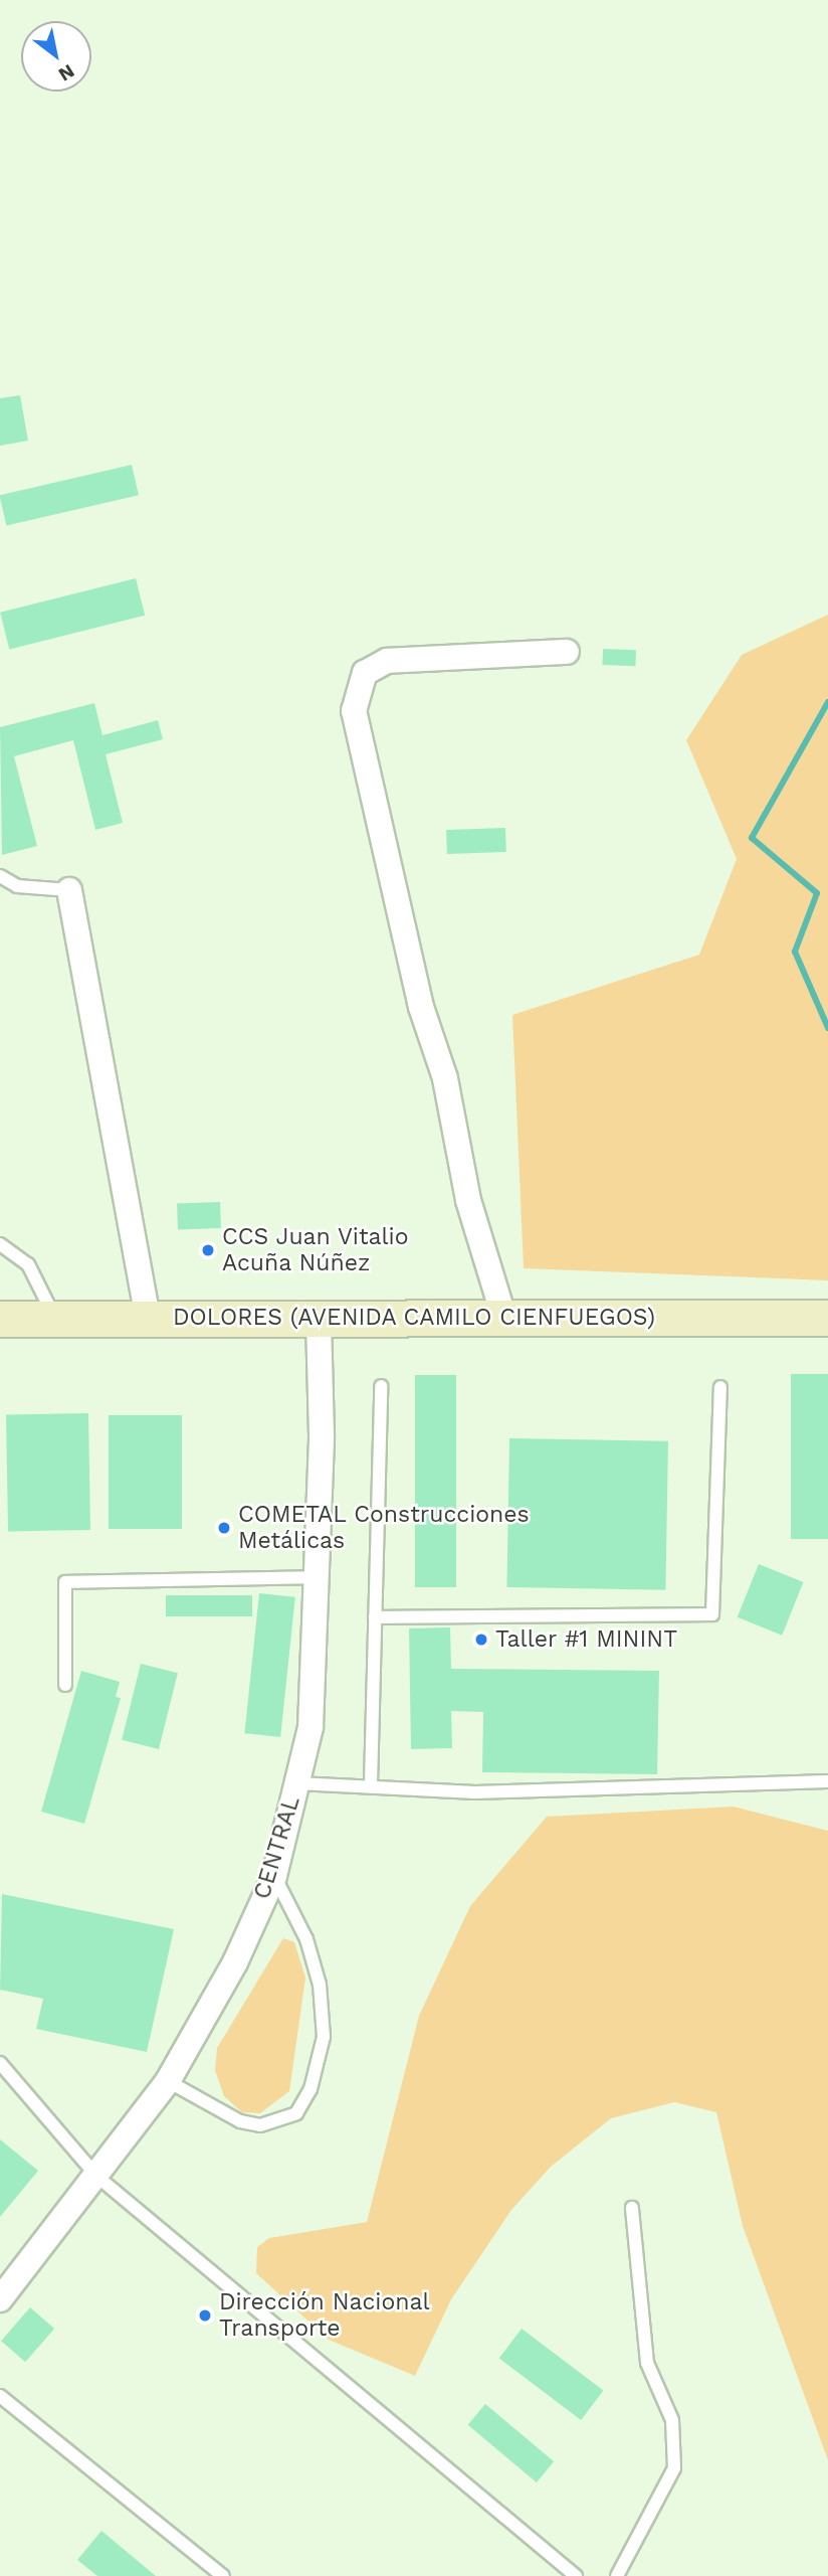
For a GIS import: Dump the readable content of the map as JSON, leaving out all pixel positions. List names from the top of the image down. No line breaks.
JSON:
{"streets":{"main road":["DOLORES (AVENIDA CAMILO CIENFUEGOS)"],"street":["CENTRAL"]},"crossings":[["DOLORES (AVENIDA CAMILO CIENFUEGOS)","CENTRAL"]],"places":["CCS Juan Vitalio Acuña Núñez","COMETAL Construcciones Metálicas","Taller #1 MININT","Dirección Nacional Transporte"],"north":"bottom right"}
